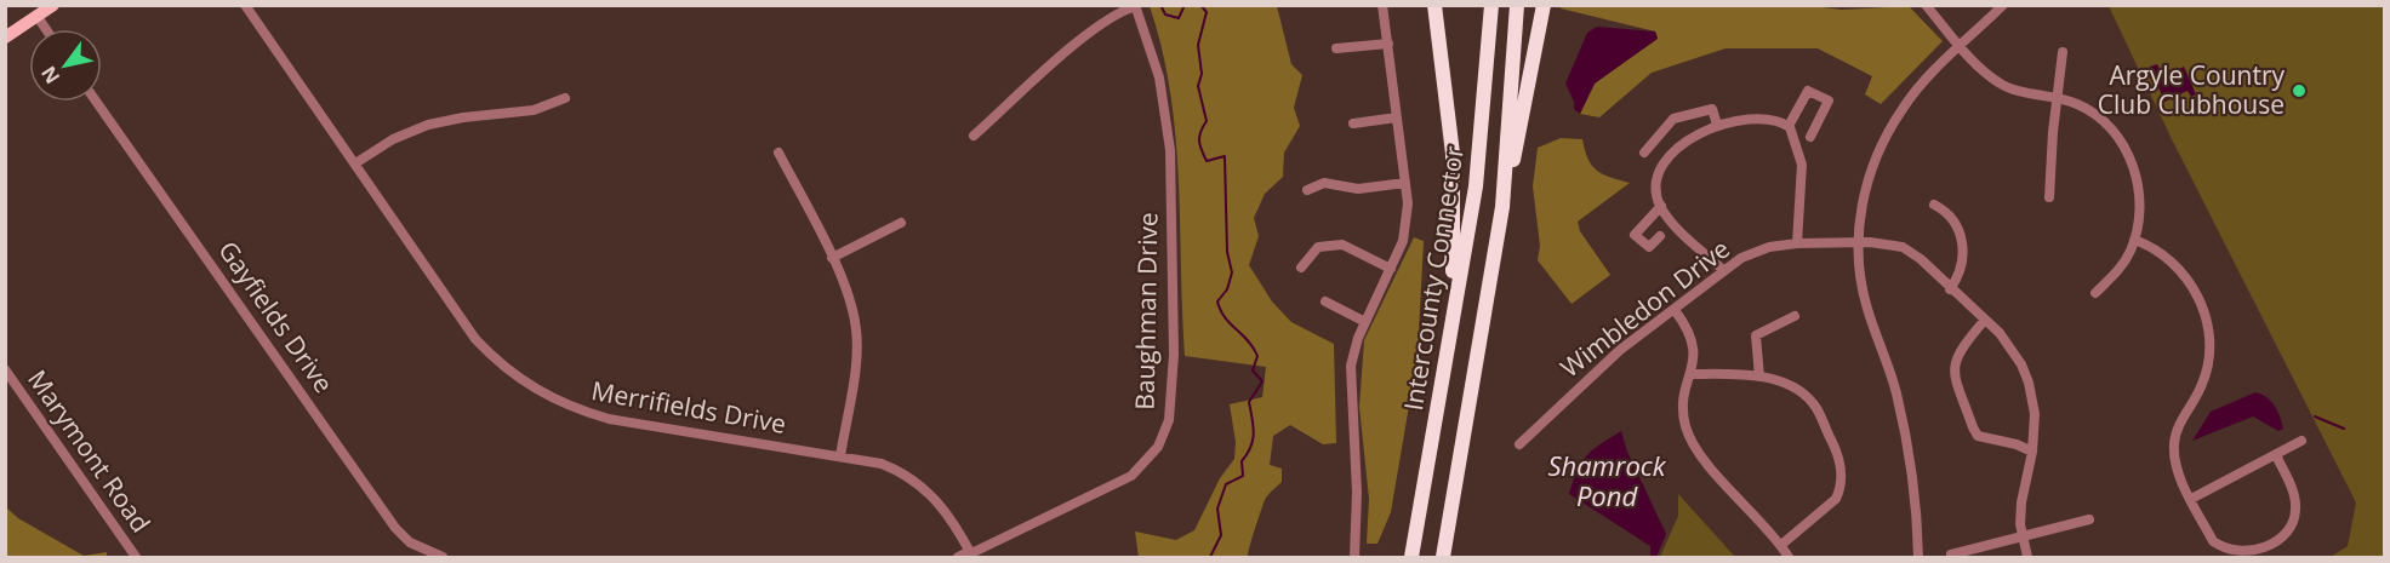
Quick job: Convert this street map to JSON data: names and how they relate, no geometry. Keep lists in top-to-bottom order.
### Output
{
  "streets": {
    "highway": ["Intercounty Connector"],
    "street": [
      "Wimbledon Drive",
      "Baughman Drive",
      "Gayfields Drive",
      "Merrifields Drive",
      "Marymont Road"
    ]
  },
  "crossings": [
    ["Baughman Drive", "Merrifields Drive"]
  ],
  "water": ["Shamrock Pond"],
  "places": ["Argyle Country Club Clubhouse"],
  "north": "bottom left"
}
